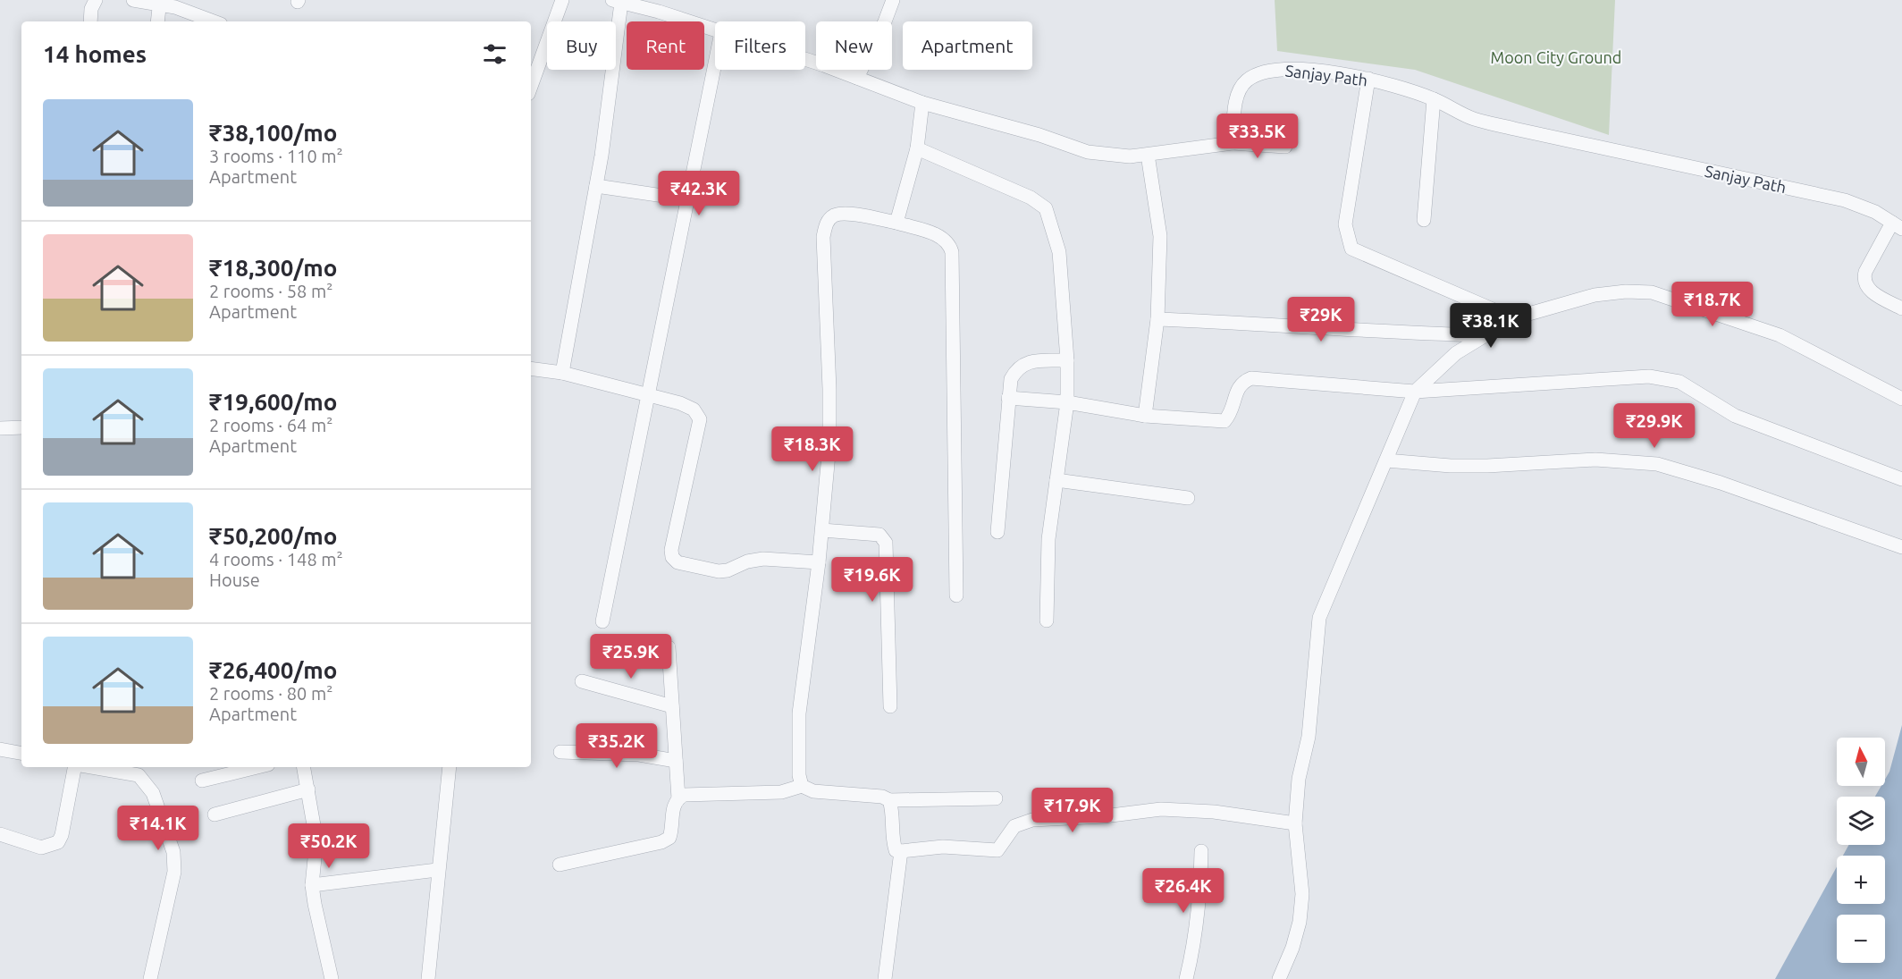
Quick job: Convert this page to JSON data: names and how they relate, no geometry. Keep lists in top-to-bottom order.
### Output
{
  "streets": {
    "street": ["Sanjay Path"]
  },
  "parks": ["Moon City Ground"],
  "north": "top",
  "page": {
    "chip": [
      "Buy",
      "Rent",
      "Filters",
      "New",
      "Apartment"
    ],
    "heading": "14 homes",
    "list": [
      {
        "name": "₹38,100/mo",
        "note": "3 rooms · 110 m² · Apartment"
      },
      {
        "name": "₹18,300/mo",
        "note": "2 rooms · 58 m² · Apartment"
      },
      {
        "name": "₹19,600/mo",
        "note": "2 rooms · 64 m² · Apartment"
      },
      {
        "name": "₹50,200/mo",
        "note": "4 rooms · 148 m² · House"
      },
      {
        "name": "₹26,400/mo",
        "note": "2 rooms · 80 m² · Apartment"
      }
    ],
    "price": [
      "₹33.5K",
      "₹42.3K",
      "₹18.7K",
      "₹29K",
      "₹38.1K",
      "₹29.9K",
      "₹18.3K",
      "₹19.6K",
      "₹25.9K",
      "₹35.2K",
      "₹17.9K",
      "₹14.1K",
      "₹50.2K",
      "₹26.4K"
    ],
    "map_buttons": ["+", "−"]
  }
}
